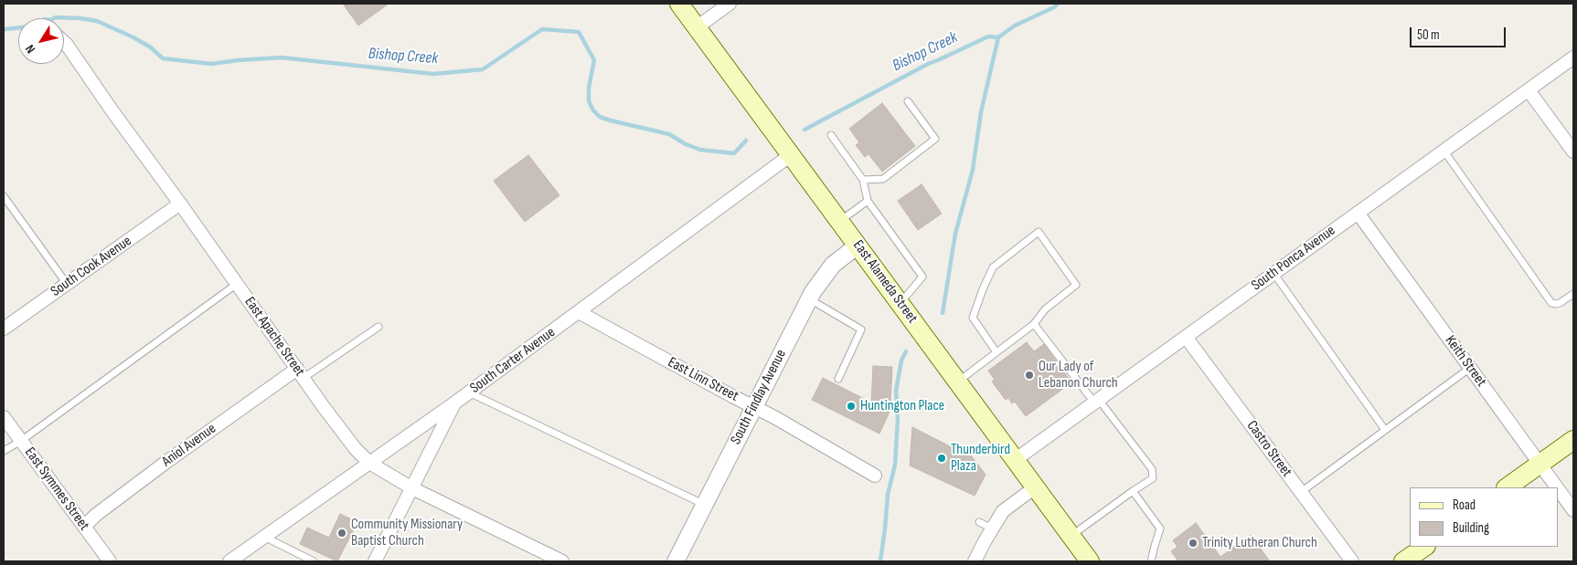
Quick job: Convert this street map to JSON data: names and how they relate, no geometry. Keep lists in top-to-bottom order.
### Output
{
  "streets": {
    "main road": ["East Alameda Street"],
    "street": [
      "South Ponca Avenue",
      "South Cook Avenue",
      "East Apache Street",
      "South Carter Avenue",
      "Keith Street",
      "East Linn Street",
      "South Findlay Avenue",
      "Aniol Avenue",
      "Castro Street",
      "East Symmes Street"
    ]
  },
  "crossings": [
    ["South Ponca Avenue", "East Alameda Street"],
    ["South Ponca Avenue", "Keith Street"],
    ["South Ponca Avenue", "Castro Street"],
    ["South Cook Avenue", "East Apache Street"],
    ["East Alameda Street", "South Carter Avenue"],
    ["East Alameda Street", "South Findlay Avenue"],
    ["East Apache Street", "South Carter Avenue"],
    ["East Apache Street", "Aniol Avenue"],
    ["South Carter Avenue", "East Linn Street"],
    ["East Linn Street", "South Findlay Avenue"],
    ["Aniol Avenue", "East Symmes Street"]
  ],
  "water": ["Bishop Creek"],
  "places": [
    "Our Lady of Lebanon Church",
    "Huntington Place",
    "Thunderbird Plaza",
    "Community Missionary Baptist Church",
    "Trinity Lutheran Church"
  ],
  "legend": ["Road", "Building"],
  "scale_bar": "50 m",
  "north": "bottom left"
}
